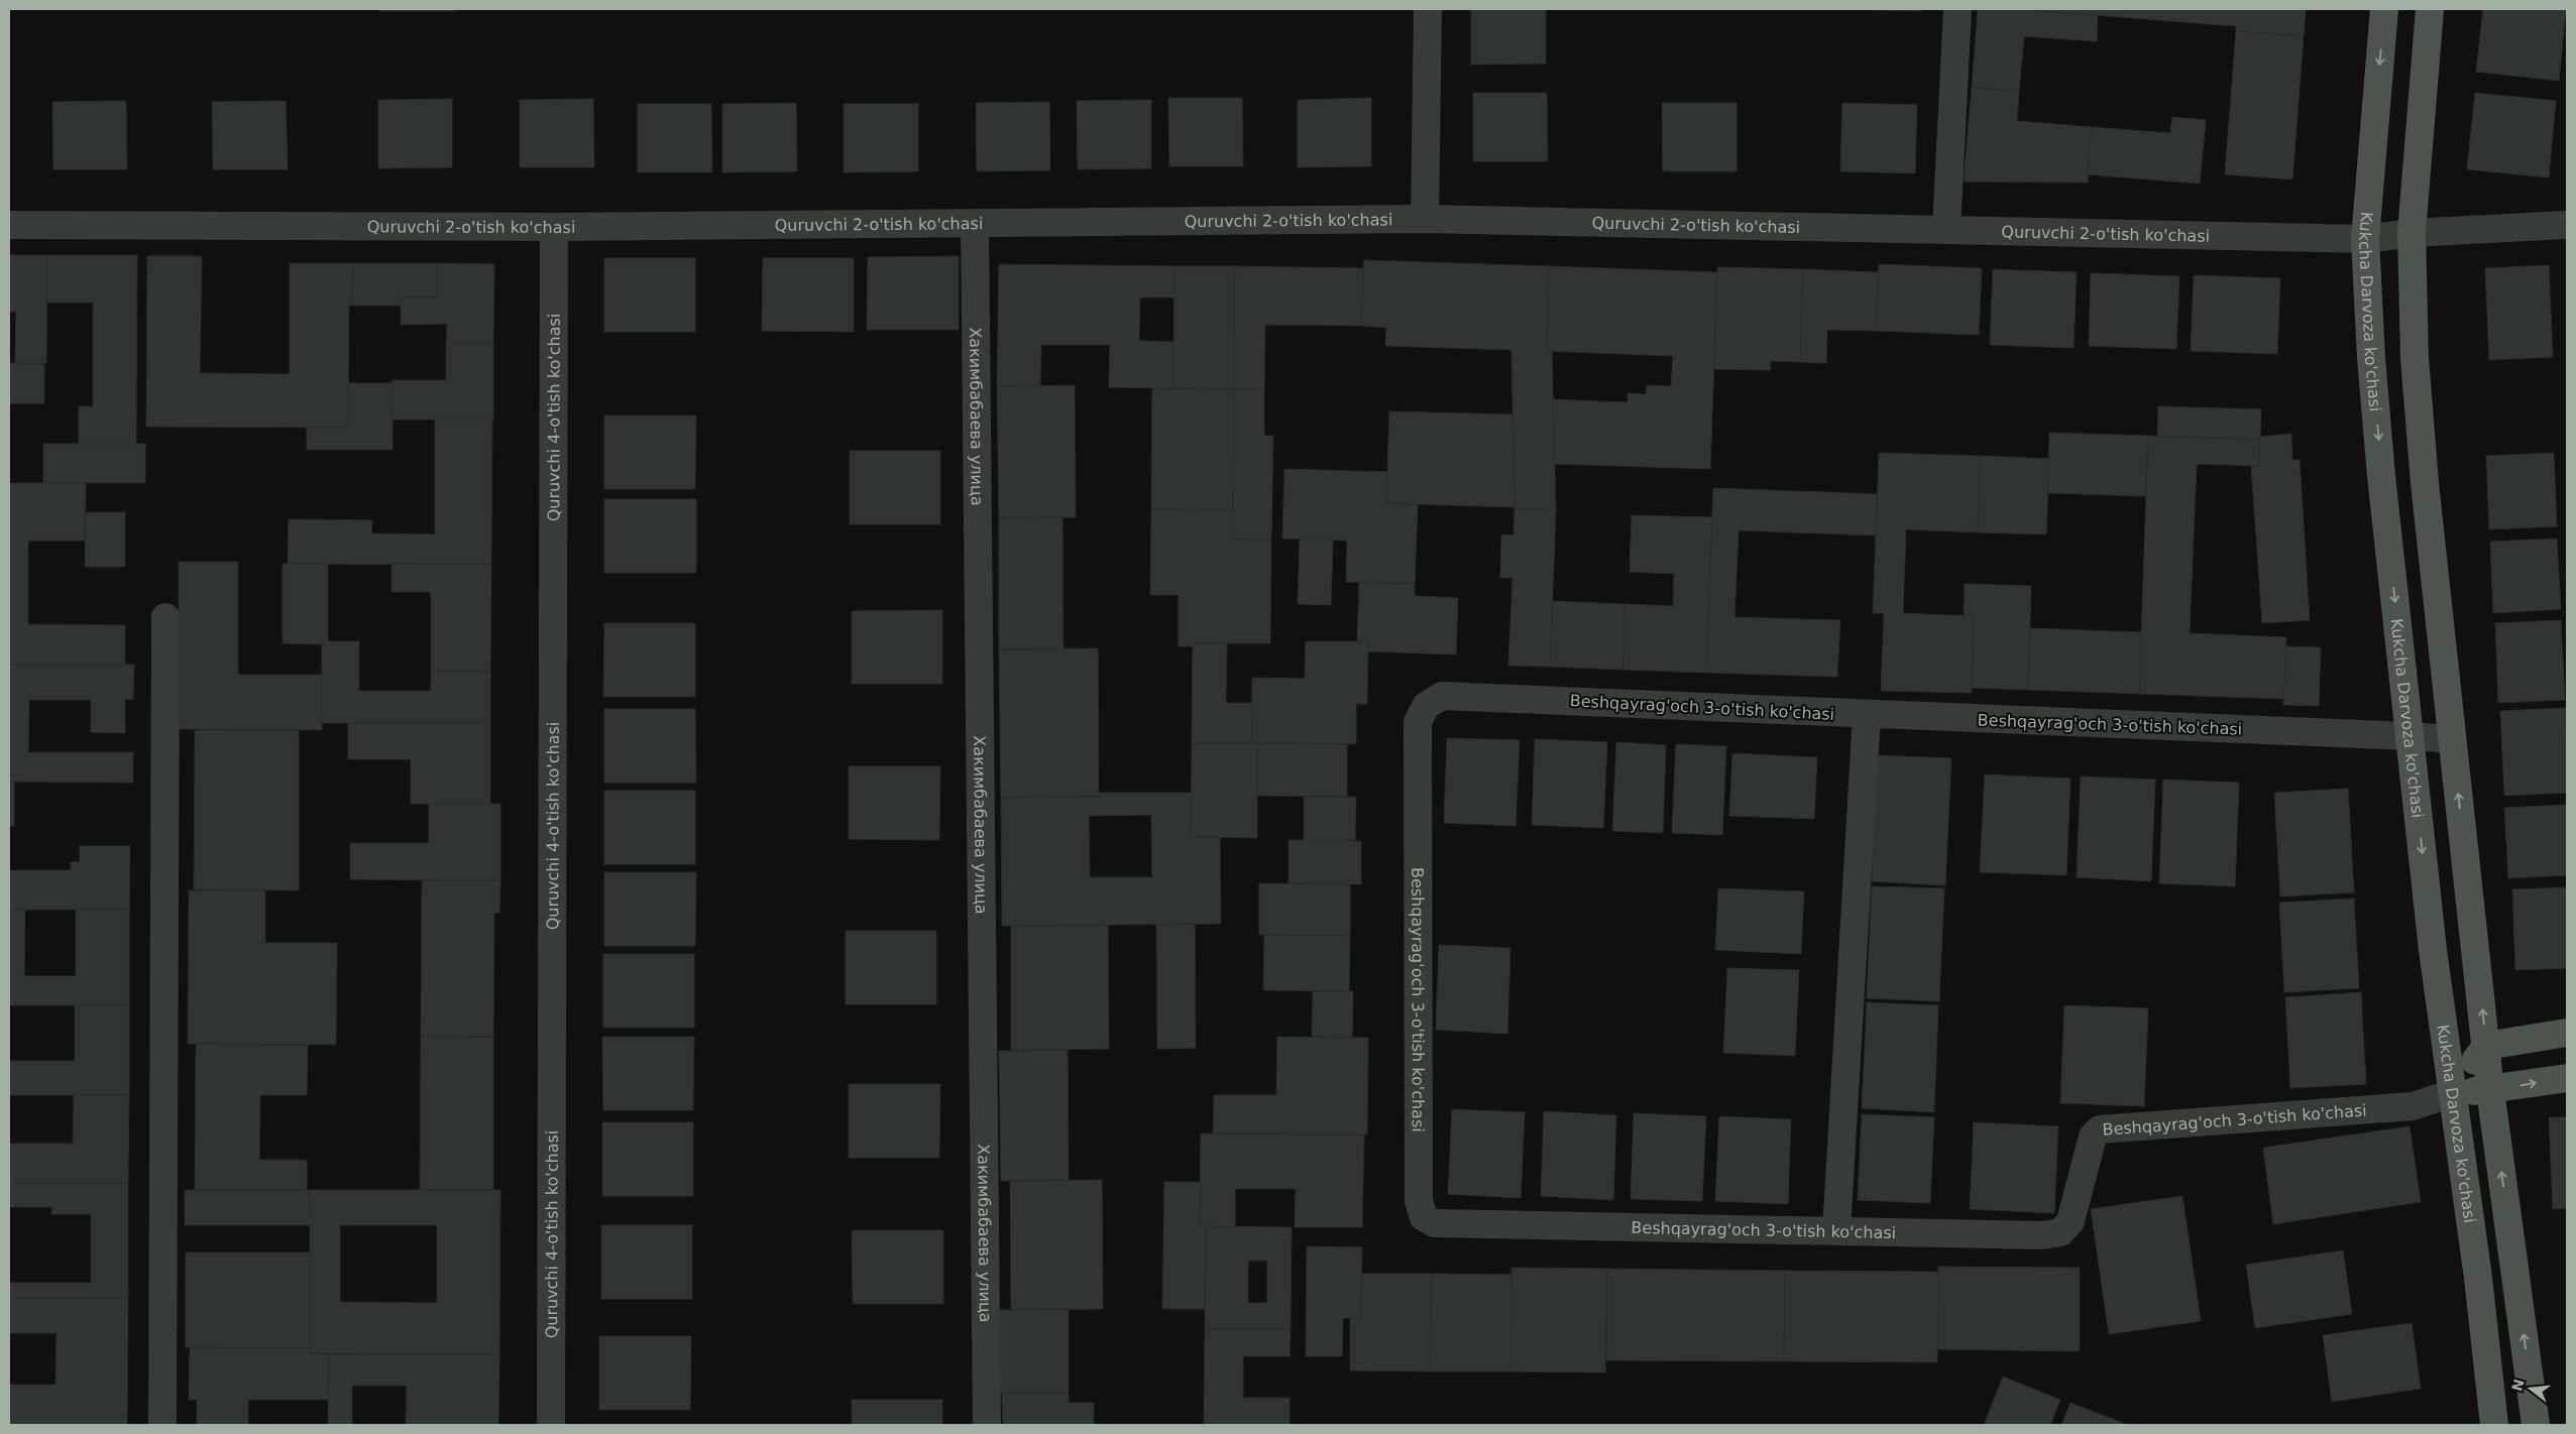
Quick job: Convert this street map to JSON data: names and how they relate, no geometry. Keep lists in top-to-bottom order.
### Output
{
  "streets": {
    "main road": ["Kukcha Darvoza ko'chasi"],
    "street": [
      "Quruvchi 2-o'tish ko'chasi",
      "Хакимбабаева улица",
      "Quruvchi 4-o'tish ko'chasi",
      "Beshqayrag'och 3-o'tish ko'chasi"
    ]
  },
  "crossings": [
    ["Quruvchi 2-o'tish ko'chasi", "Kukcha Darvoza ko'chasi"],
    ["Quruvchi 2-o'tish ko'chasi", "Хакимбабаева улица"],
    ["Quruvchi 2-o'tish ko'chasi", "Quruvchi 4-o'tish ko'chasi"],
    ["Kukcha Darvoza ko'chasi", "Beshqayrag'och 3-o'tish ko'chasi"]
  ],
  "north": "left"
}
